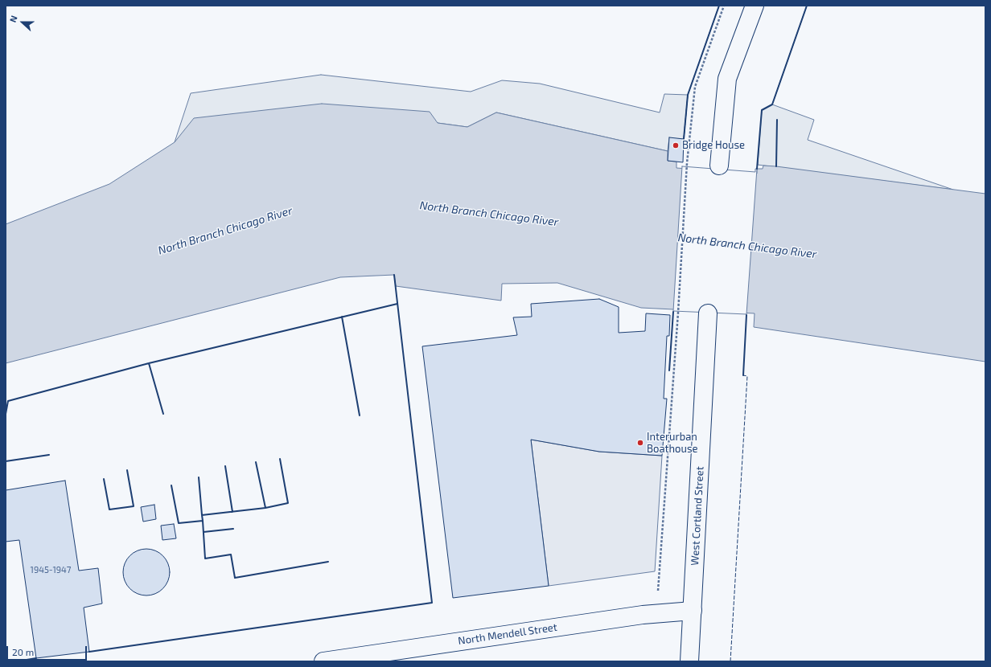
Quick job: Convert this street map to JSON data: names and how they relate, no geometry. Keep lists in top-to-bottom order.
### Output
{
  "streets": {
    "main road": ["West Cortland Street", "North Mendell Street"]
  },
  "crossings": [
    ["West Cortland Street", "North Mendell Street"]
  ],
  "water": ["North Branch Chicago River"],
  "places": ["Bridge House", "Interurban Boathouse"],
  "house_numbers": ["1945-1947"],
  "scale_bar": "20 m",
  "north": "left"
}
